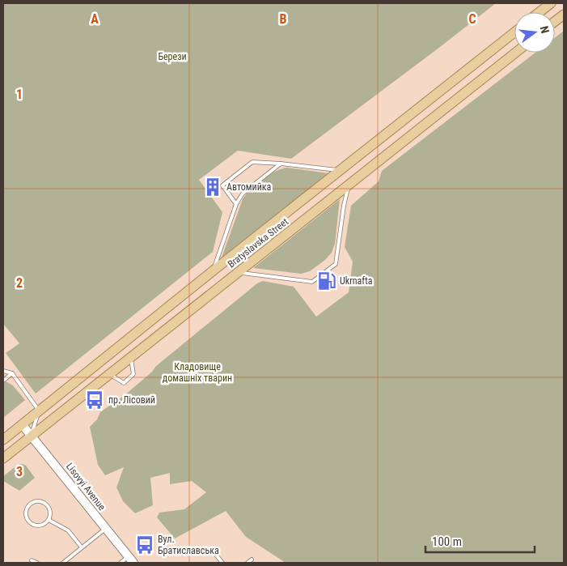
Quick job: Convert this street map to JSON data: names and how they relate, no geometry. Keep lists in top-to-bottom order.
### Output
{
  "streets": {
    "main road": ["Bratyslavska Street"],
    "street": ["Lisovyi Avenue"]
  },
  "crossings": [
    ["Bratyslavska Street", "Lisovyi Avenue"]
  ],
  "parks": ["Берези", "Кладовище домашніх тварин"],
  "places": {
    "building": ["Автомийка"],
    "fuel station": ["Ukrnafta"],
    "bus stop": ["пр. Лісовий", "Вул. Братиславська"]
  },
  "scale_bar": "100 m",
  "north": "right",
  "grid": {
    "columns": ["A", "B", "C"],
    "rows": ["1", "2", "3"]
  }
}
